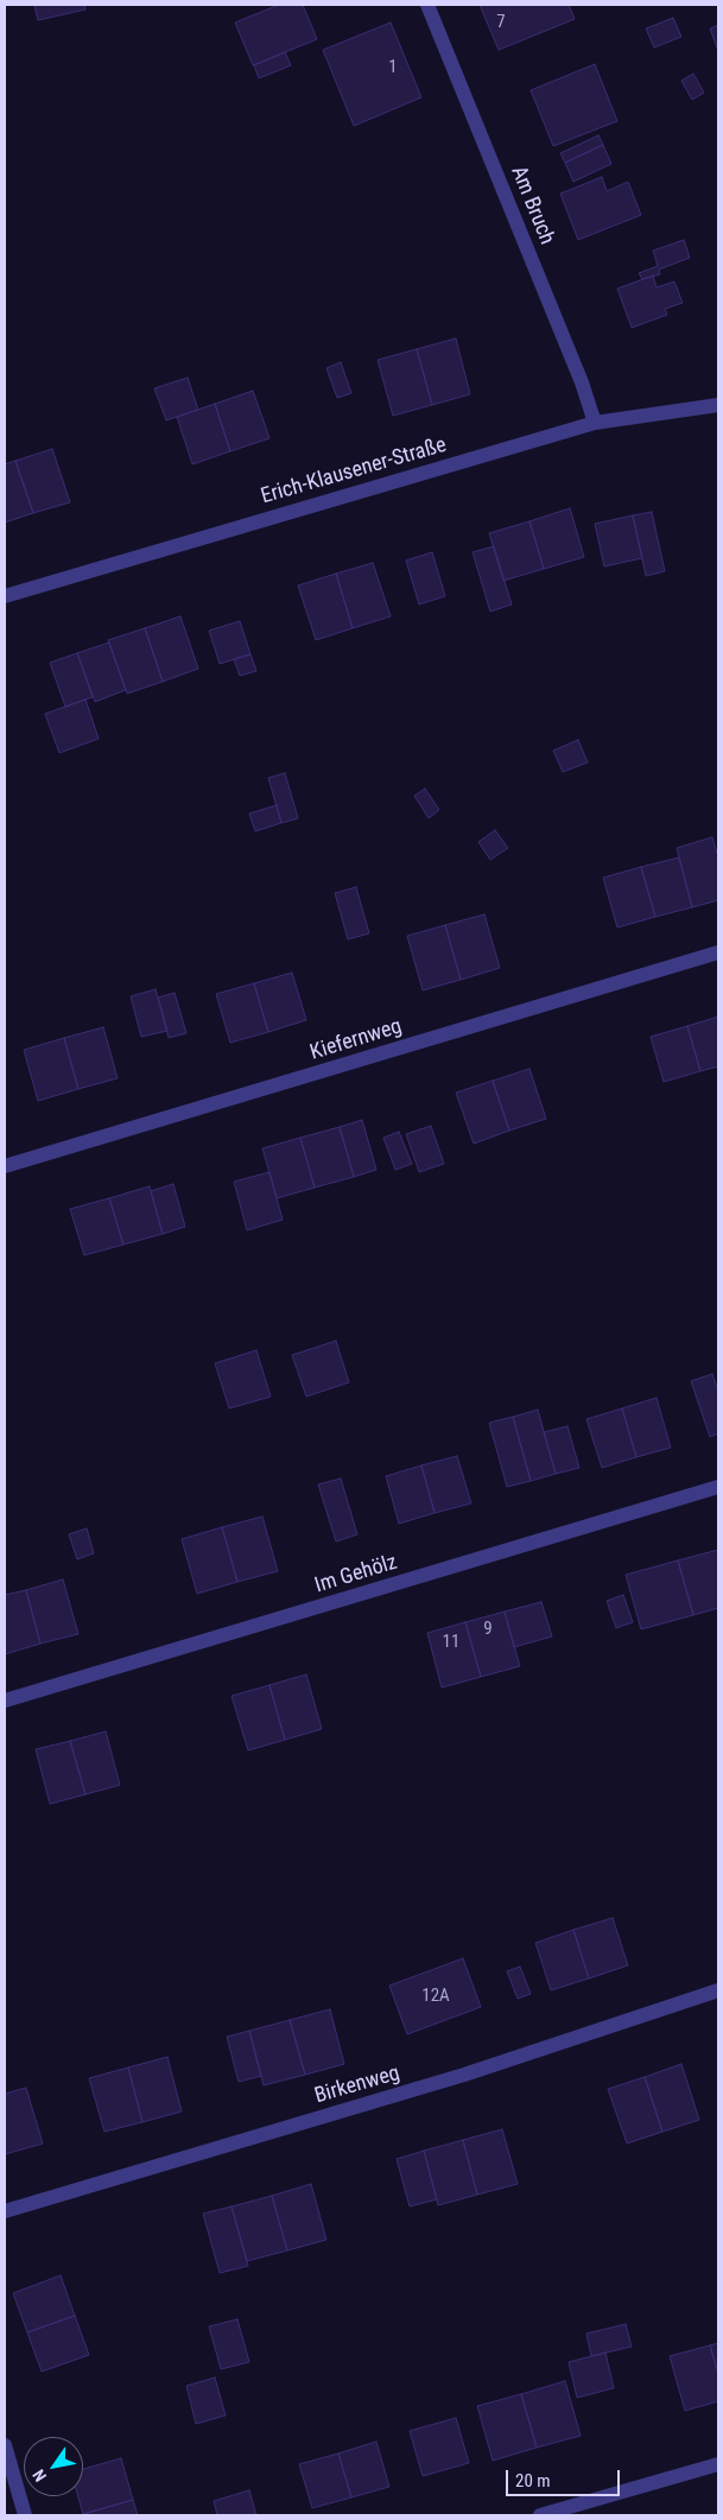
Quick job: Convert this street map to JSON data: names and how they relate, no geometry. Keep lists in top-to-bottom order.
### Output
{
  "streets": {
    "street": [
      "Am Bruch",
      "Erich-Klausener-Straße",
      "Kiefernweg",
      "Im Gehölz",
      "Birkenweg"
    ]
  },
  "crossings": [
    ["Am Bruch", "Erich-Klausener-Straße"]
  ],
  "house_numbers": [
    "7",
    "1",
    "9",
    "11",
    "12A"
  ],
  "scale_bar": "20 m",
  "north": "bottom left"
}
